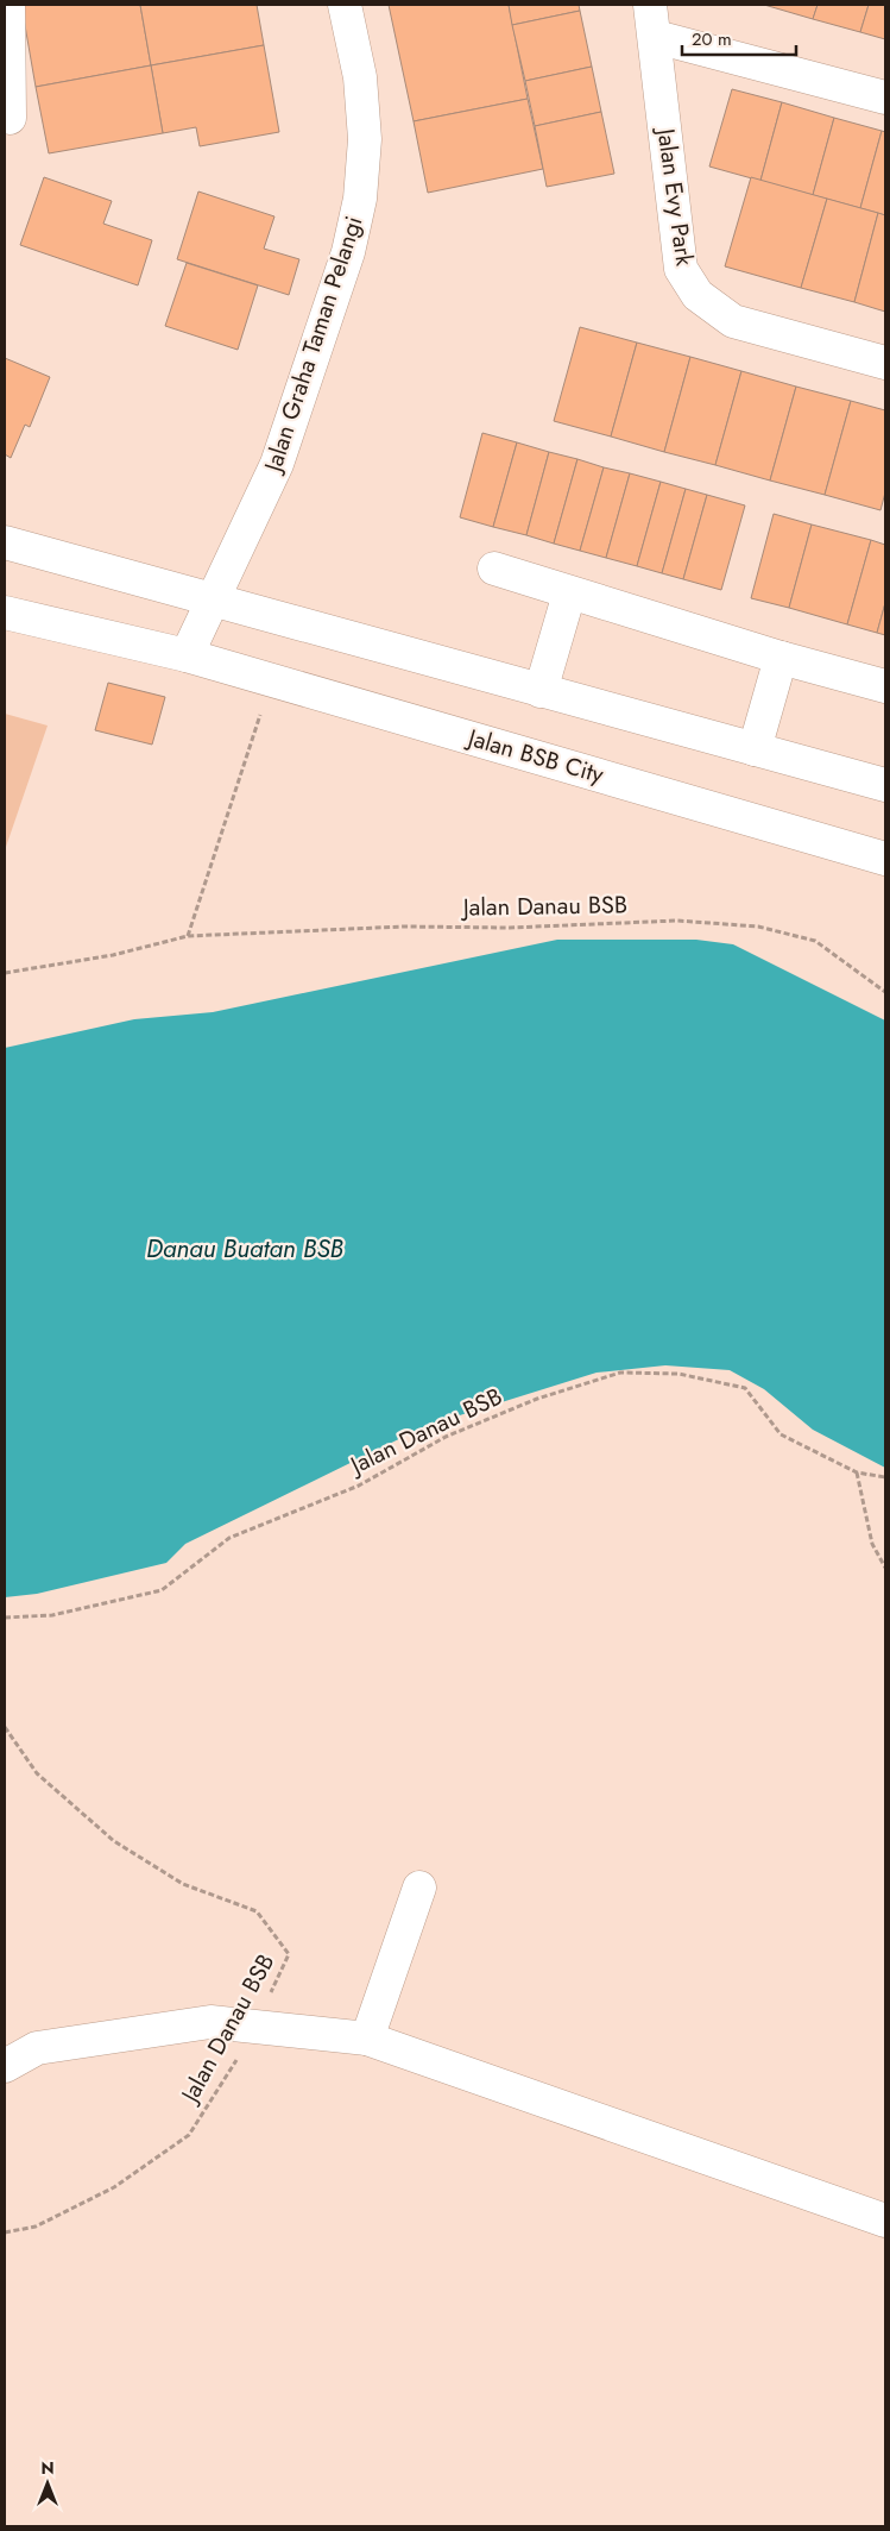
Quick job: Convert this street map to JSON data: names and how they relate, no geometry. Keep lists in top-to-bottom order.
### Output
{
  "streets": {
    "street": ["Jalan Evy Park", "Jalan Graha Taman Pelangi", "Jalan BSB City"],
    "path": ["Jalan Danau BSB"]
  },
  "water": ["Danau Buatan BSB"],
  "scale_bar": "20 m",
  "north": "top"
}
